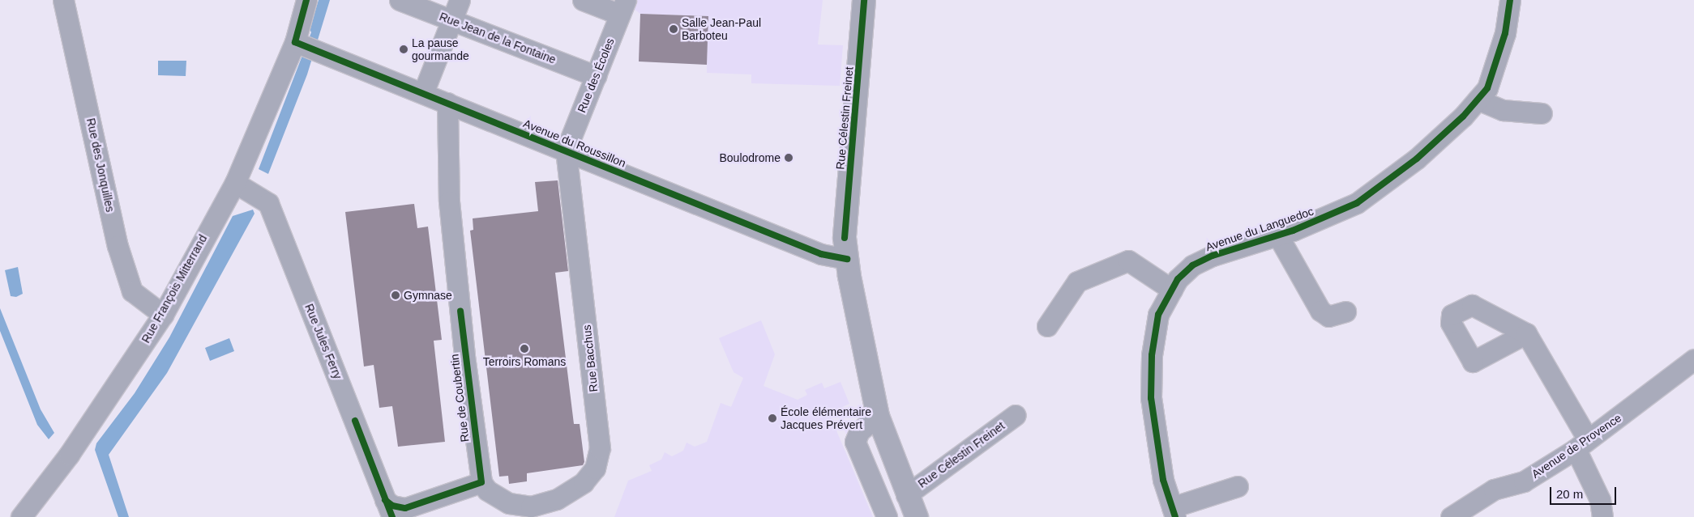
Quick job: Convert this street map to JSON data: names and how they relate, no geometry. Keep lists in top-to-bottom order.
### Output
{
  "streets": {
    "street": [
      "Rue Jean de la Fontaine",
      "Rue des Écoles",
      "Rue Célestin Freinet",
      "Avenue du Roussillon",
      "Rue des Jonquilles",
      "Avenue du Languedoc",
      "Rue François Mitterrand",
      "Rue Jules Ferry",
      "Rue Bacchus",
      "Rue de Coubertin",
      "Avenue de Provence"
    ]
  },
  "crossings": [
    ["Rue Jean de la Fontaine", "Rue des Écoles"],
    ["Rue des Écoles", "Avenue du Roussillon"],
    ["Rue des Écoles", "Rue Bacchus"],
    ["Rue Célestin Freinet", "Avenue du Roussillon"],
    ["Avenue du Roussillon", "Rue François Mitterrand"],
    ["Avenue du Roussillon", "Rue Bacchus"],
    ["Avenue du Roussillon", "Rue de Coubertin"],
    ["Rue des Jonquilles", "Rue François Mitterrand"],
    ["Rue François Mitterrand", "Rue Jules Ferry"],
    ["Rue Bacchus", "Rue de Coubertin"]
  ],
  "places": [
    "Salle Jean-Paul Barboteu",
    "La pause gourmande",
    "Boulodrome",
    "Gymnase",
    "Terroirs Romans",
    "École élémentaire Jacques Prévert"
  ],
  "scale_bar": "20 m"
}
